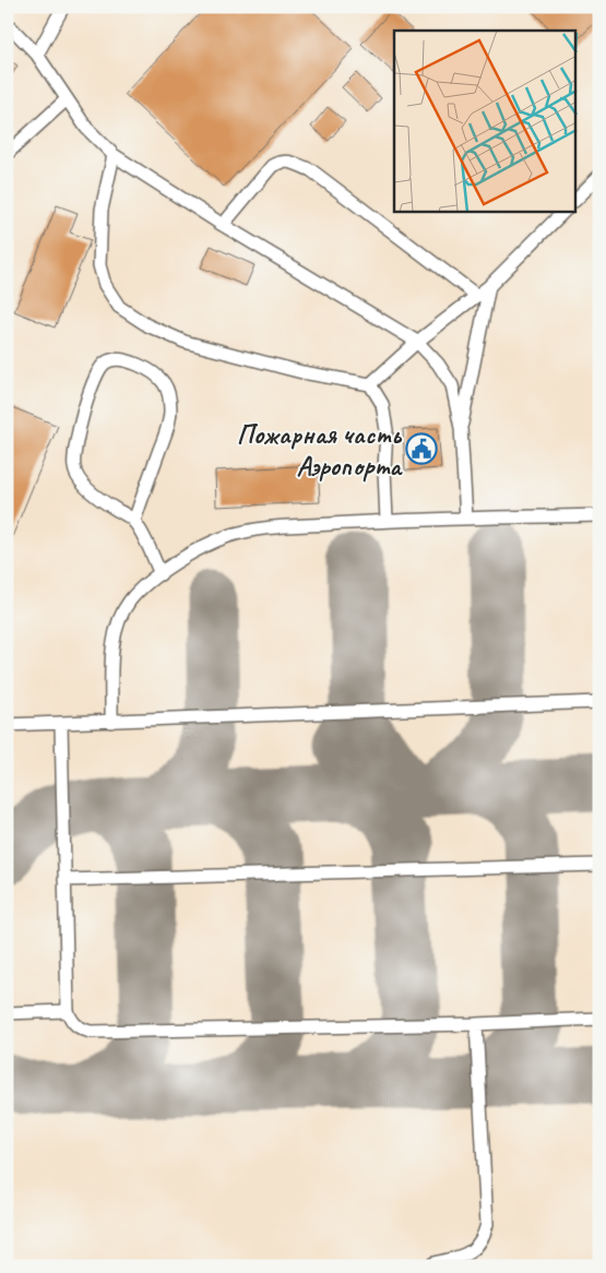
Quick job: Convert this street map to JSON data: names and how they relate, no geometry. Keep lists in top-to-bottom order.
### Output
{
  "places": {
    "public building": ["Пожарная часть Аэропорта"]
  }
}
